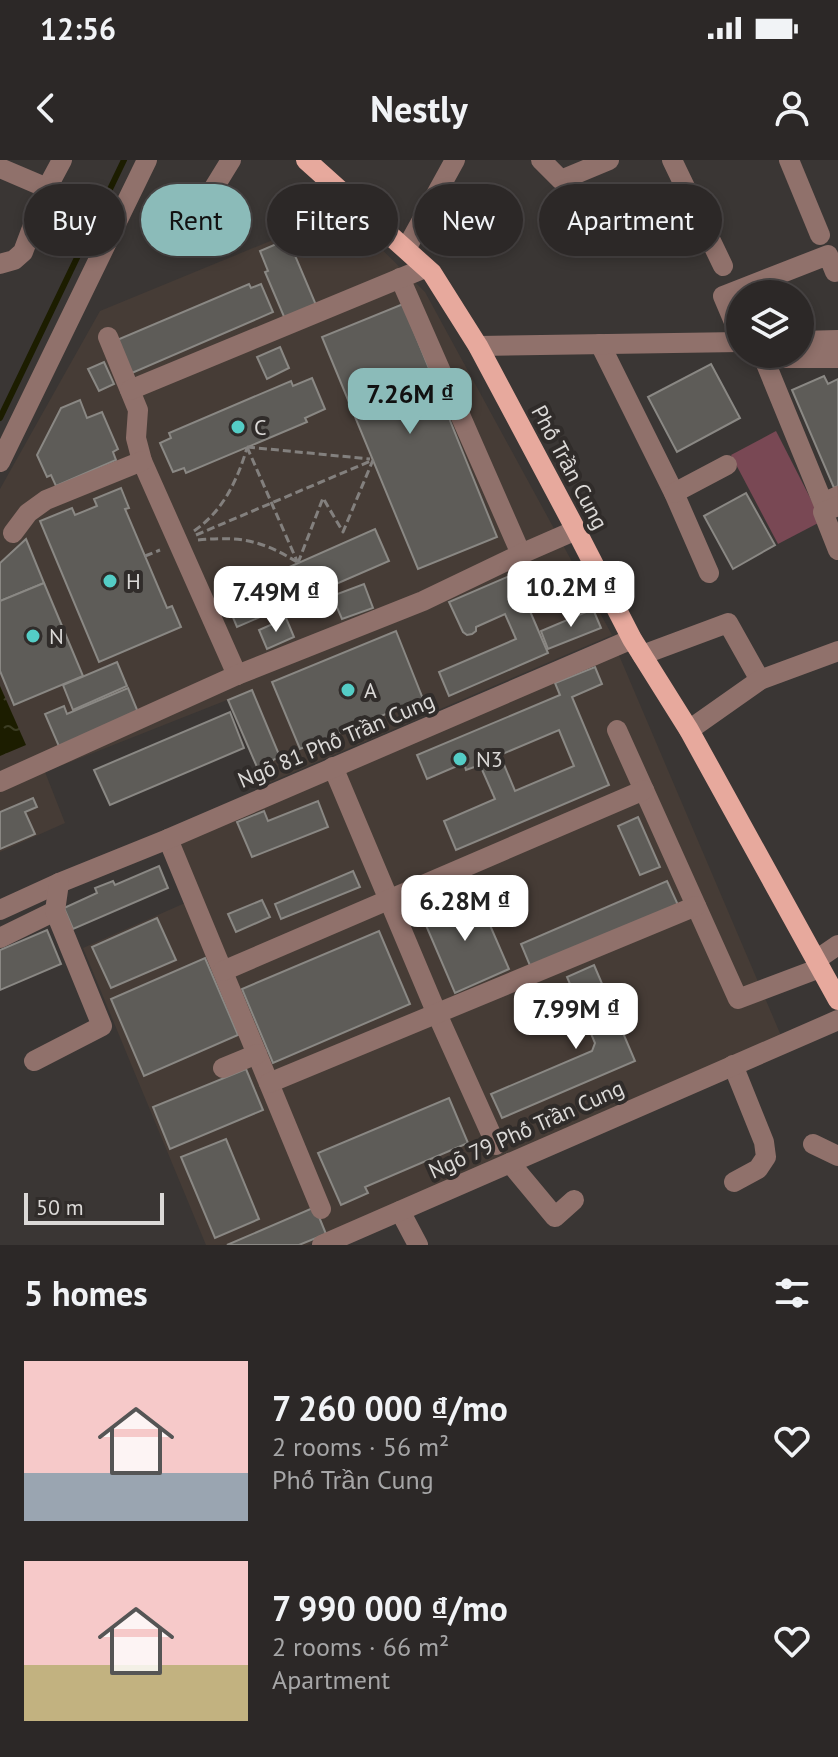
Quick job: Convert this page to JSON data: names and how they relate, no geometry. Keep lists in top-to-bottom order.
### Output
{
  "streets": {
    "main road": ["Phố Trần Cung"],
    "street": ["Ngõ 81 Phố Trần Cung", "Ngõ 79 Phố Trần Cung"]
  },
  "crossings": [
    ["Phố Trần Cung", "Ngõ 81 Phố Trần Cung"]
  ],
  "places": [
    "C",
    "H",
    "N",
    "A",
    "N3"
  ],
  "scale_bar": "50 m",
  "page": {
    "status": "12:56",
    "header": "Nestly",
    "chip": [
      "Buy",
      "Rent",
      "Filters",
      "New",
      "Apartment"
    ],
    "price": [
      "7.26M ₫",
      "10.2M ₫",
      "7.49M ₫",
      "6.28M ₫",
      "7.99M ₫"
    ],
    "scale": "50 m",
    "heading": "5 homes",
    "list": [
      {
        "name": "7 260 000 ₫/mo",
        "note": "2 rooms · 56 m² · Phố Trần Cung"
      },
      {
        "name": "7 990 000 ₫/mo",
        "note": "2 rooms · 66 m² · Apartment"
      }
    ]
  }
}
